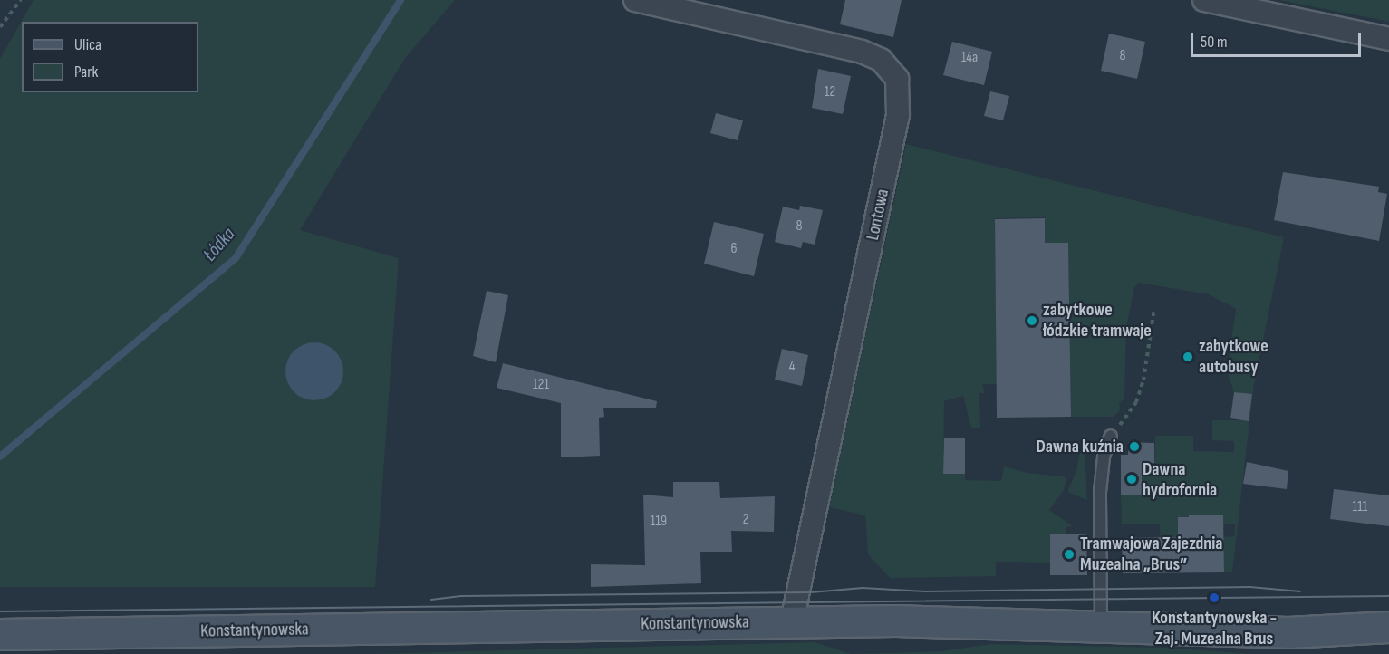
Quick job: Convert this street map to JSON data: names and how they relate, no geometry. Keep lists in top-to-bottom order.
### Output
{
  "streets": {
    "main road": ["Konstantynowska"],
    "street": ["Lontowa"]
  },
  "crossings": [
    ["Lontowa", "Konstantynowska"]
  ],
  "water": ["Łódka"],
  "places": [
    "zabytkowe łódzkie tramwaje",
    "zabytkowe autobusy",
    "Dawna kuźnia",
    "Dawna hydrofornia",
    "Tramwajowa Zajezdnia Muzealna „Brus”",
    "Konstantynowska - Zaj. Muzealna Brus"
  ],
  "house_numbers": [
    "8",
    "14a",
    "12",
    "8",
    "6",
    "4",
    "121",
    "111",
    "2",
    "119"
  ],
  "legend": ["Ulica", "Park"],
  "scale_bar": "50 m"
}
